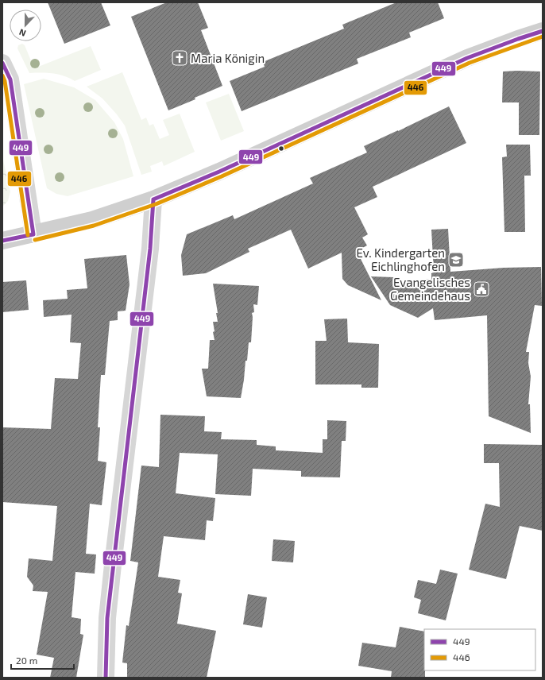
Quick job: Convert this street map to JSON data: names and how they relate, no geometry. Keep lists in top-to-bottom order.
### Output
{
  "places": {
    "church": ["Maria Königin"],
    "school or university": ["Ev. Kindergarten Eichlinghofen"],
    "public building": ["Evangelisches Gemeindehaus"]
  },
  "lines": ["transit line 449", "transit line 446"],
  "legend": ["449", "446"],
  "scale_bar": "20 m",
  "north": "bottom"
}
